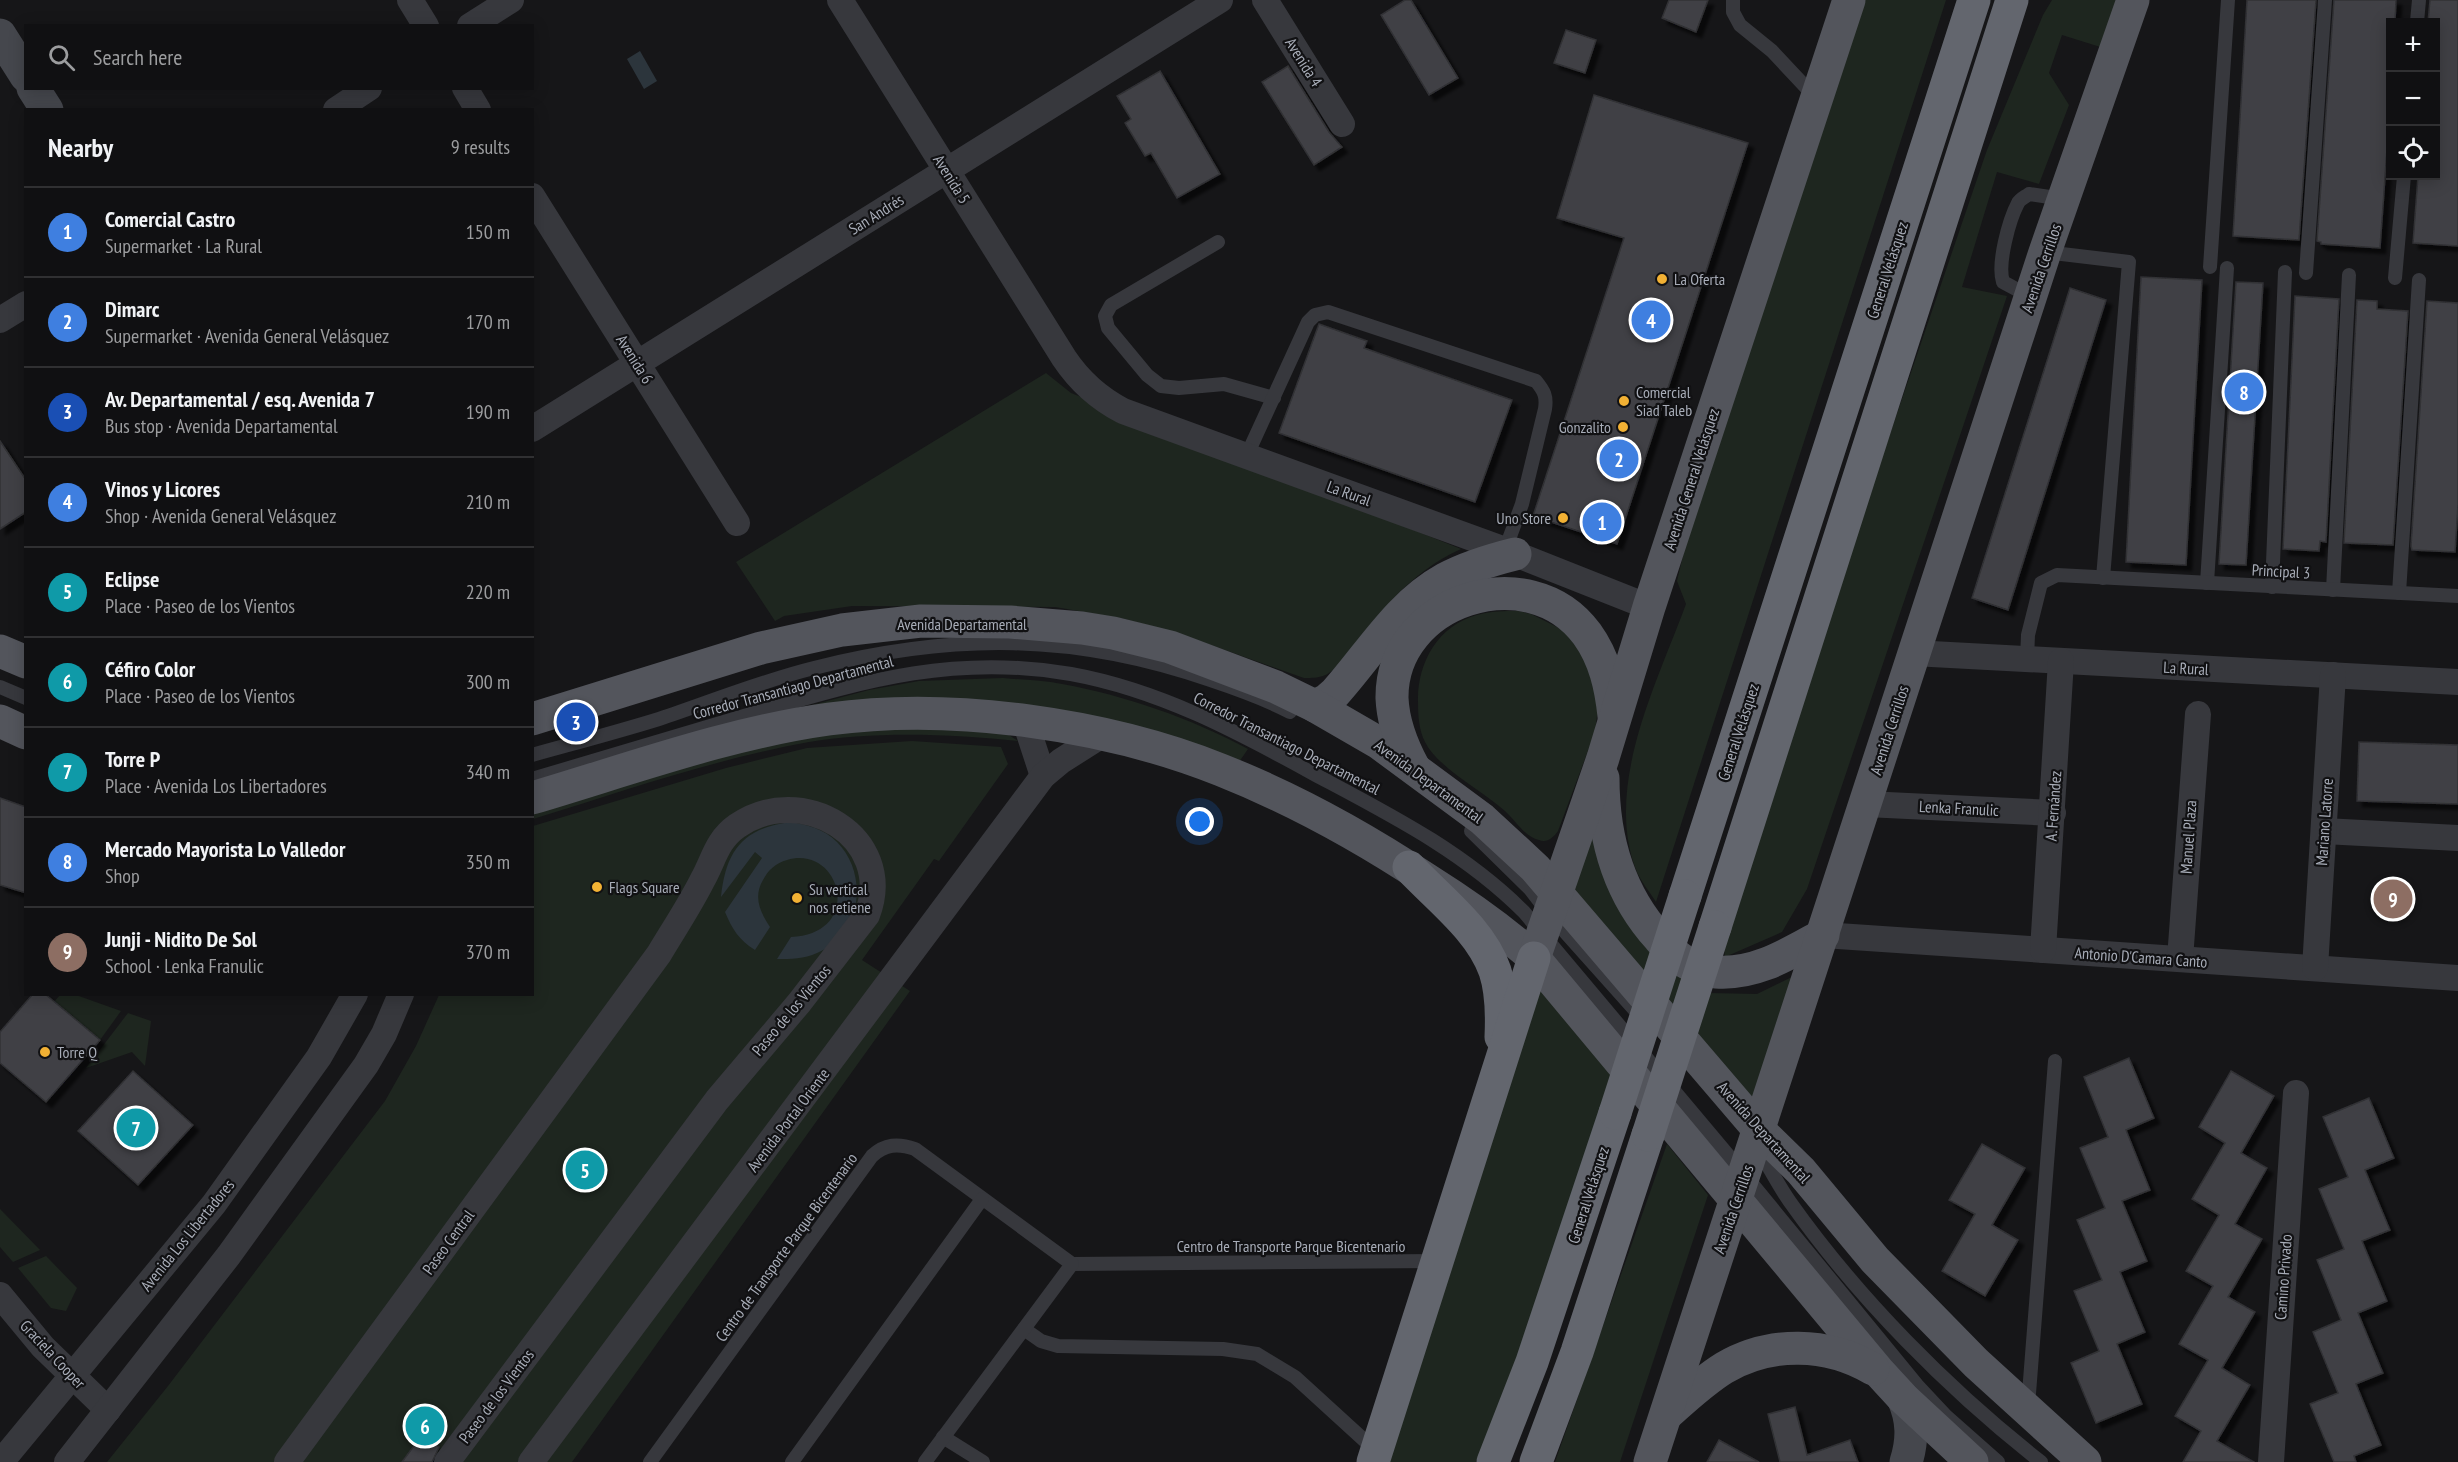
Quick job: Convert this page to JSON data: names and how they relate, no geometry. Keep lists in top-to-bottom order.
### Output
{
  "streets": {
    "highway": ["General Velásquez"],
    "main road": ["Avenida Cerrillos", "Avenida General Velásquez", "Avenida Departamental"],
    "street": [
      "Avenida 4",
      "Avenida 5",
      "San Andrés",
      "Avenida 6",
      "La Rural",
      "A. Fernández",
      "Lenka Franulic",
      "Mariano Latorre",
      "Manuel Plaza",
      "Antonio D'Camara Canto",
      "Paseo de los Vientos",
      "Avenida Portal Oriente",
      "Avenida Los Libertadores",
      "Paseo Central",
      "Camino Privado",
      "Graciela Cooper"
    ],
    "lane": ["Principal 3", "Corredor Transantiago Departamental", "Centro de Transporte Parque Bicentenario"]
  },
  "crossings": [
    ["Avenida 5", "San Andrés"],
    ["Avenida 5", "La Rural"],
    ["San Andrés", "Avenida 6"],
    ["Avenida Cerrillos", "La Rural"],
    ["Avenida Cerrillos", "Avenida Departamental"],
    ["Avenida Cerrillos", "Lenka Franulic"],
    ["Avenida Cerrillos", "Antonio D'Camara Canto"],
    ["Avenida General Velásquez", "La Rural"],
    ["Avenida General Velásquez", "Avenida Departamental"],
    ["Avenida General Velásquez", "Corredor Transantiago Departamental"],
    ["La Rural", "Principal 3"],
    ["La Rural", "A. Fernández"],
    ["La Rural", "Mariano Latorre"],
    ["Avenida Departamental", "Corredor Transantiago Departamental"],
    ["Avenida Departamental", "Avenida Portal Oriente"],
    ["A. Fernández", "Lenka Franulic"],
    ["A. Fernández", "Antonio D'Camara Canto"],
    ["Mariano Latorre", "Antonio D'Camara Canto"],
    ["Manuel Plaza", "Antonio D'Camara Canto"],
    ["Paseo de los Vientos", "Paseo Central"],
    ["Avenida Los Libertadores", "Graciela Cooper"]
  ],
  "places": [
    "La Oferta",
    "Comercial Siad Taleb",
    "Gonzalito",
    "Uno Store",
    "Flags Square",
    "Su vertical nos retiene",
    "Torre Q"
  ],
  "page": {
    "map_buttons": ["+", "−"],
    "search": "Search here",
    "heading": ["Nearby", "9 results"],
    "list": [
      {
        "mark": "1",
        "name": "Comercial Castro",
        "note": "Supermarket · La Rural",
        "value": "150 m"
      },
      {
        "mark": "2",
        "name": "Dimarc",
        "note": "Supermarket · Avenida General Velásquez",
        "value": "170 m"
      },
      {
        "mark": "3",
        "name": "Av. Departamental / esq. Avenida 7",
        "note": "Bus stop · Avenida Departamental",
        "value": "190 m"
      },
      {
        "mark": "4",
        "name": "Vinos y Licores",
        "note": "Shop · Avenida General Velásquez",
        "value": "210 m"
      },
      {
        "mark": "5",
        "name": "Eclipse",
        "note": "Place · Paseo de los Vientos",
        "value": "220 m"
      },
      {
        "mark": "6",
        "name": "Céfiro Color",
        "note": "Place · Paseo de los Vientos",
        "value": "300 m"
      },
      {
        "mark": "7",
        "name": "Torre P",
        "note": "Place · Avenida Los Libertadores",
        "value": "340 m"
      },
      {
        "mark": "8",
        "name": "Mercado Mayorista Lo Valledor",
        "note": "Shop",
        "value": "350 m"
      },
      {
        "mark": "9",
        "name": "Junji - Nidito De Sol",
        "note": "School · Lenka Franulic",
        "value": "370 m"
      }
    ],
    "pins": [
      "4",
      "8",
      "2",
      "1",
      "3",
      "9",
      "7",
      "5",
      "6"
    ]
  }
}
